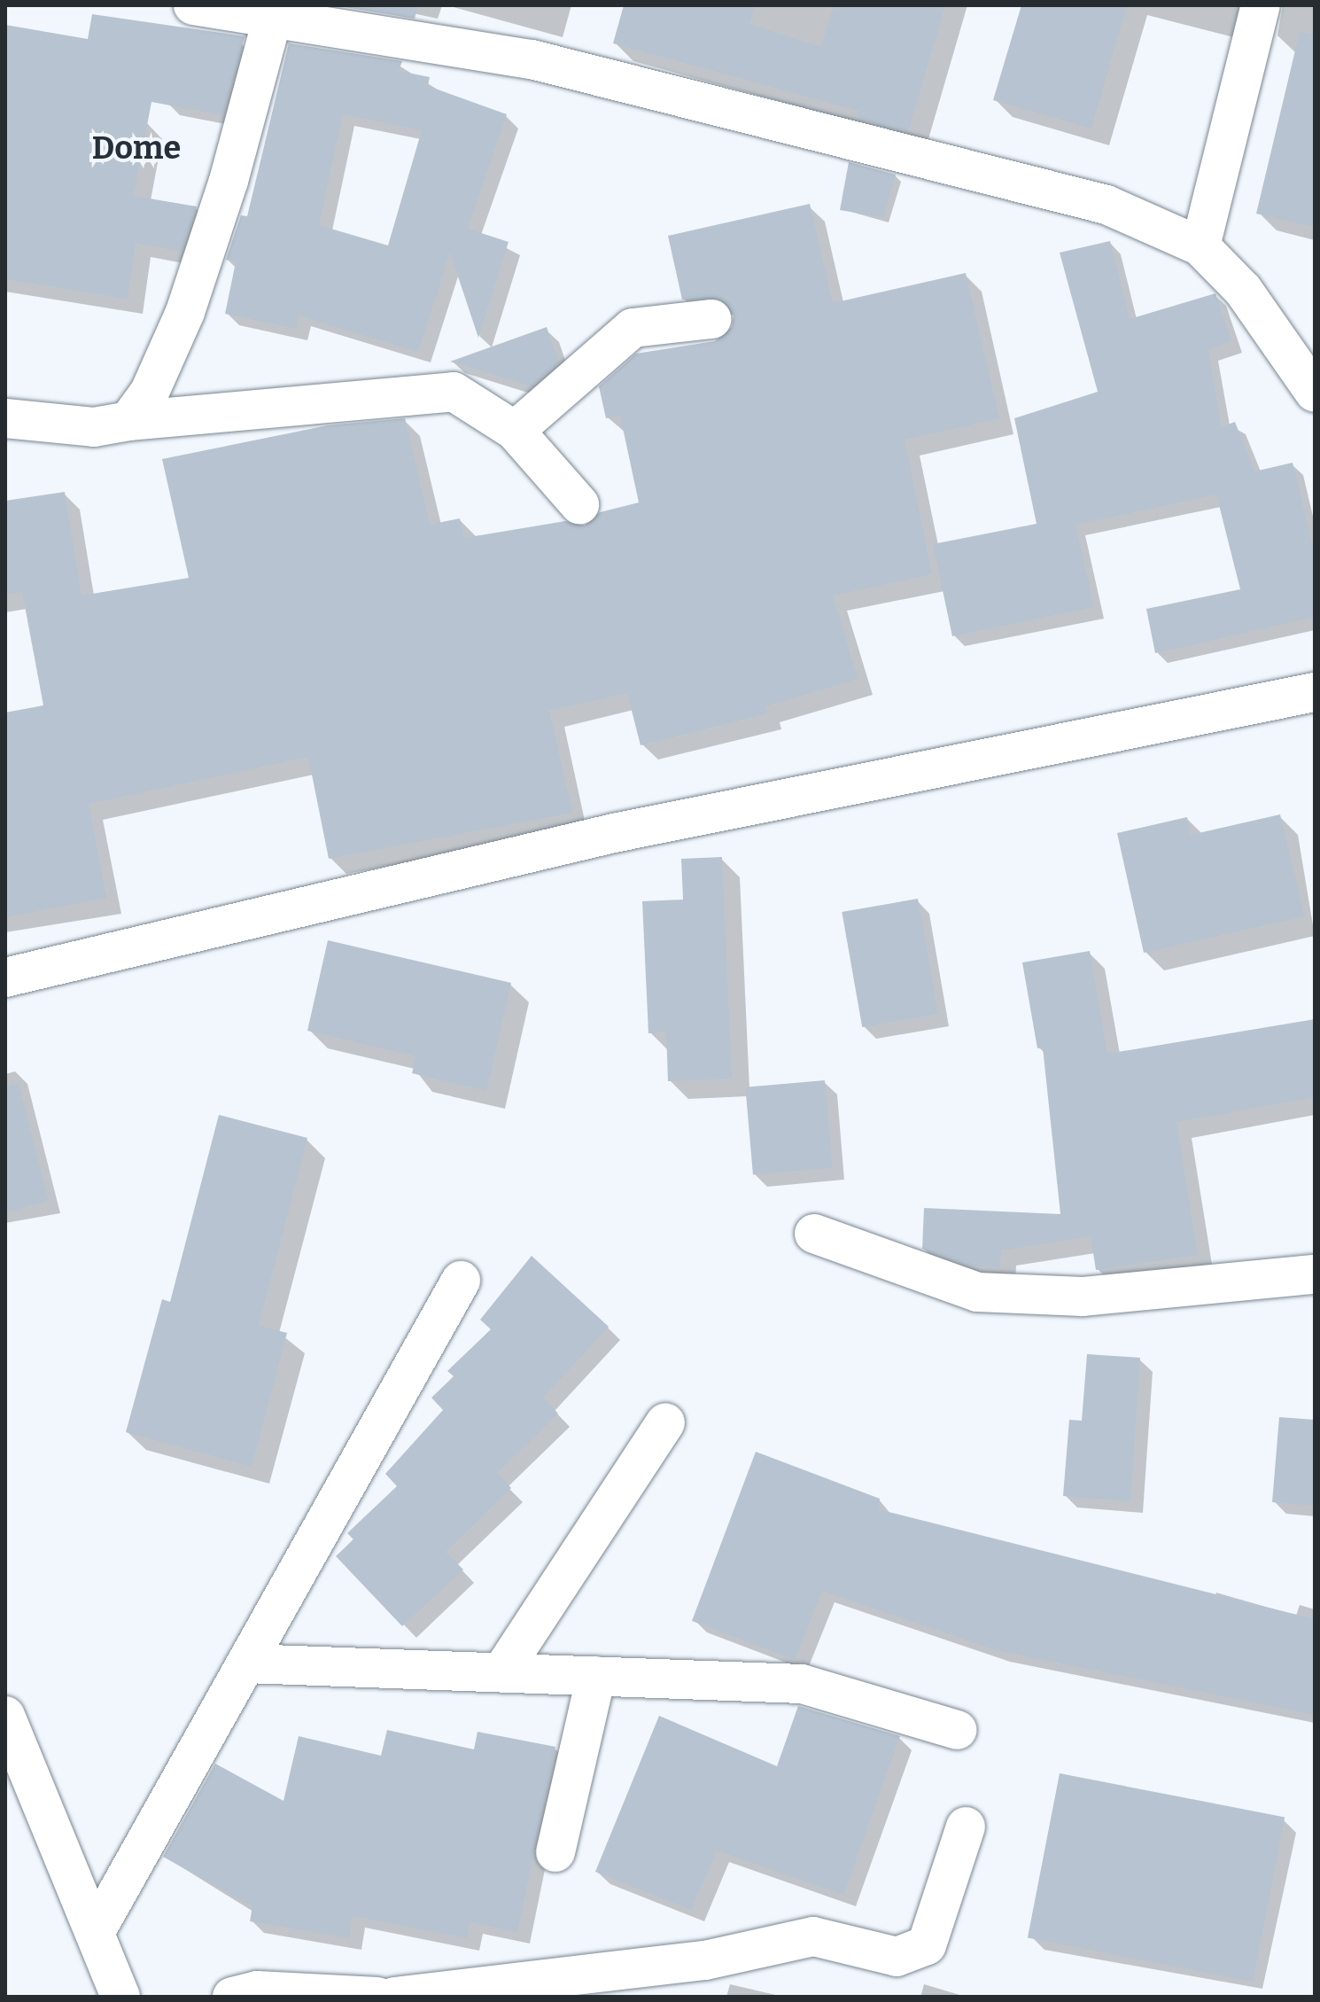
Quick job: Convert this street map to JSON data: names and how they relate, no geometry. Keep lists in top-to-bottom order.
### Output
{
  "districts": ["Dome"]
}
